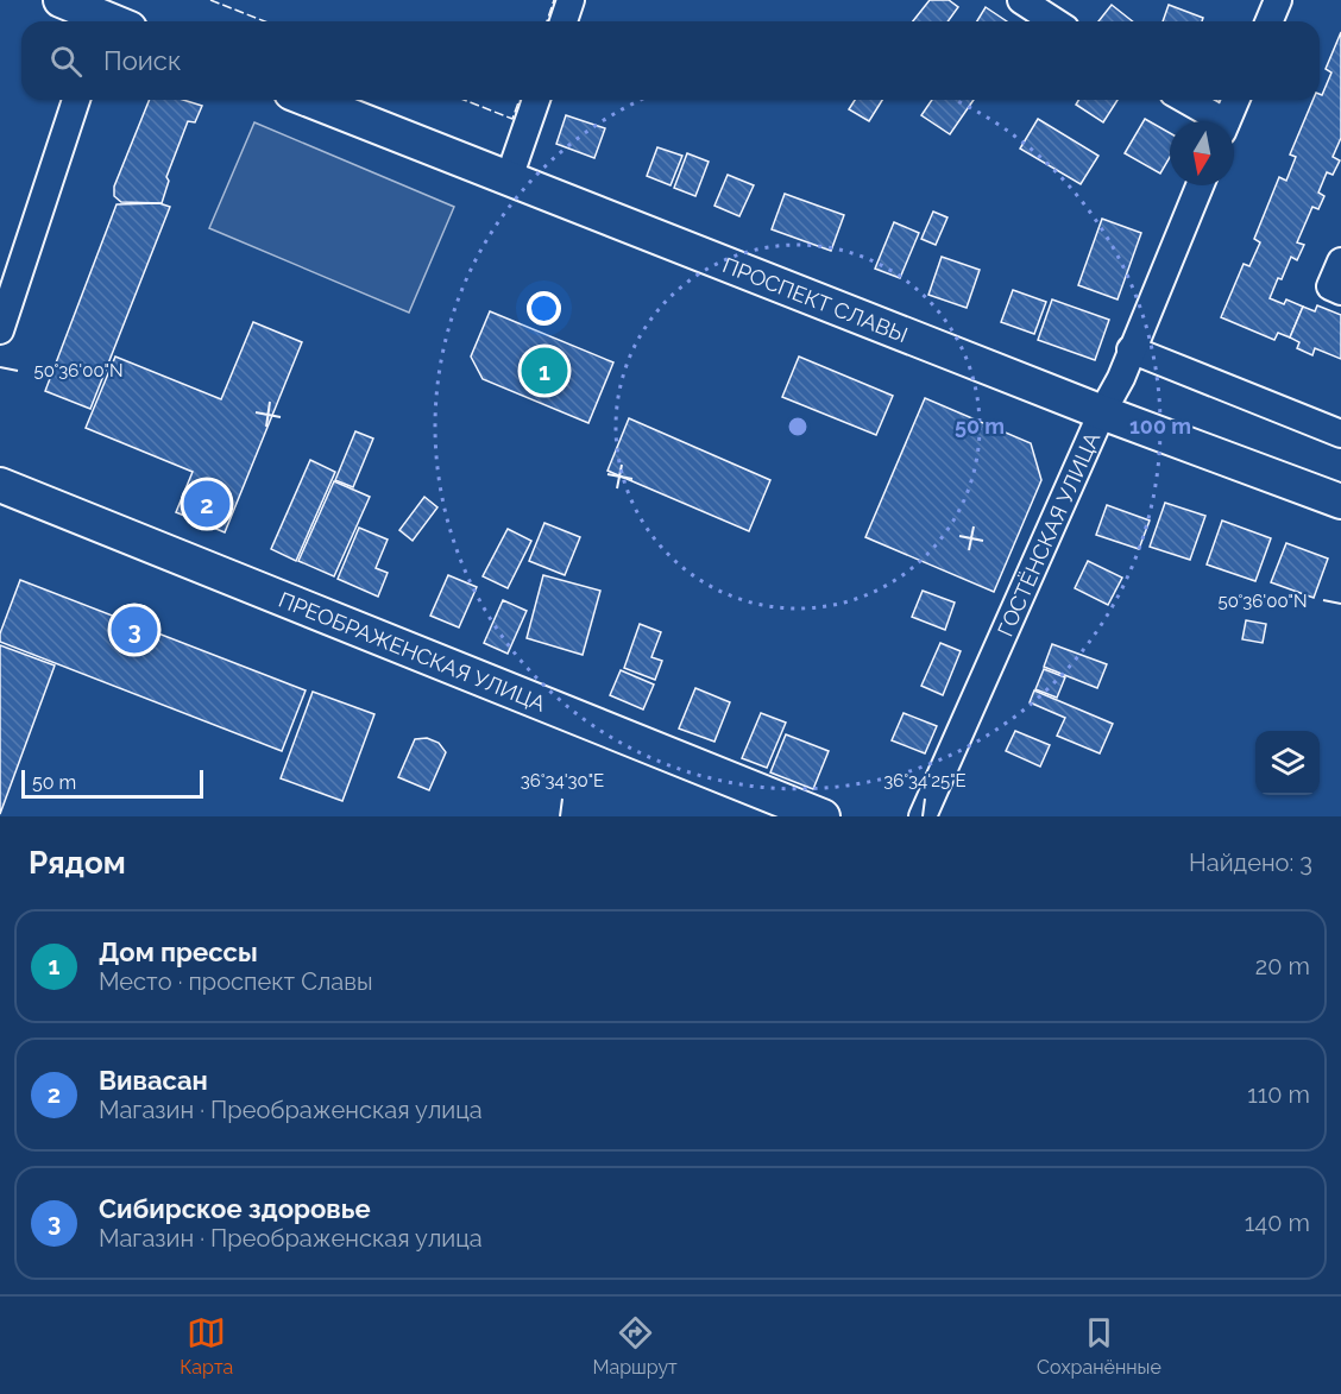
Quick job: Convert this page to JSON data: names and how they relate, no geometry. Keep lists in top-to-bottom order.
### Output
{
  "streets": {
    "main road": ["ПРОСПЕКТ СЛАВЫ", "ПРЕОБРАЖЕНСКАЯ УЛИЦА"],
    "street": ["ГОСТЁНСКАЯ УЛИЦА"]
  },
  "crossings": [
    ["ПРОСПЕКТ СЛАВЫ", "ГОСТЁНСКАЯ УЛИЦА"]
  ],
  "scale_bar": "50 m",
  "north": "bottom",
  "page": {
    "search": "Поиск",
    "pins": ["1", "2", "3"],
    "scale": "50 m",
    "heading": ["Рядом", "Найдено: 3"],
    "list": [
      {
        "mark": "1",
        "name": "Дом прессы",
        "note": "Место · проспект Славы",
        "value": "20 m"
      },
      {
        "mark": "2",
        "name": "Вивасан",
        "note": "Магазин · Преображенская улица",
        "value": "110 m"
      },
      {
        "mark": "3",
        "name": "Сибирское здоровье",
        "note": "Магазин · Преображенская улица",
        "value": "140 m"
      }
    ],
    "nav": ["Карта", "Маршрут", "Сохранённые"]
  },
  "coordinates": ["50°36'00\"N", "36°34'30\"E", "36°34'25\"E"],
  "rings": ["50 m", "100 m"]
}
